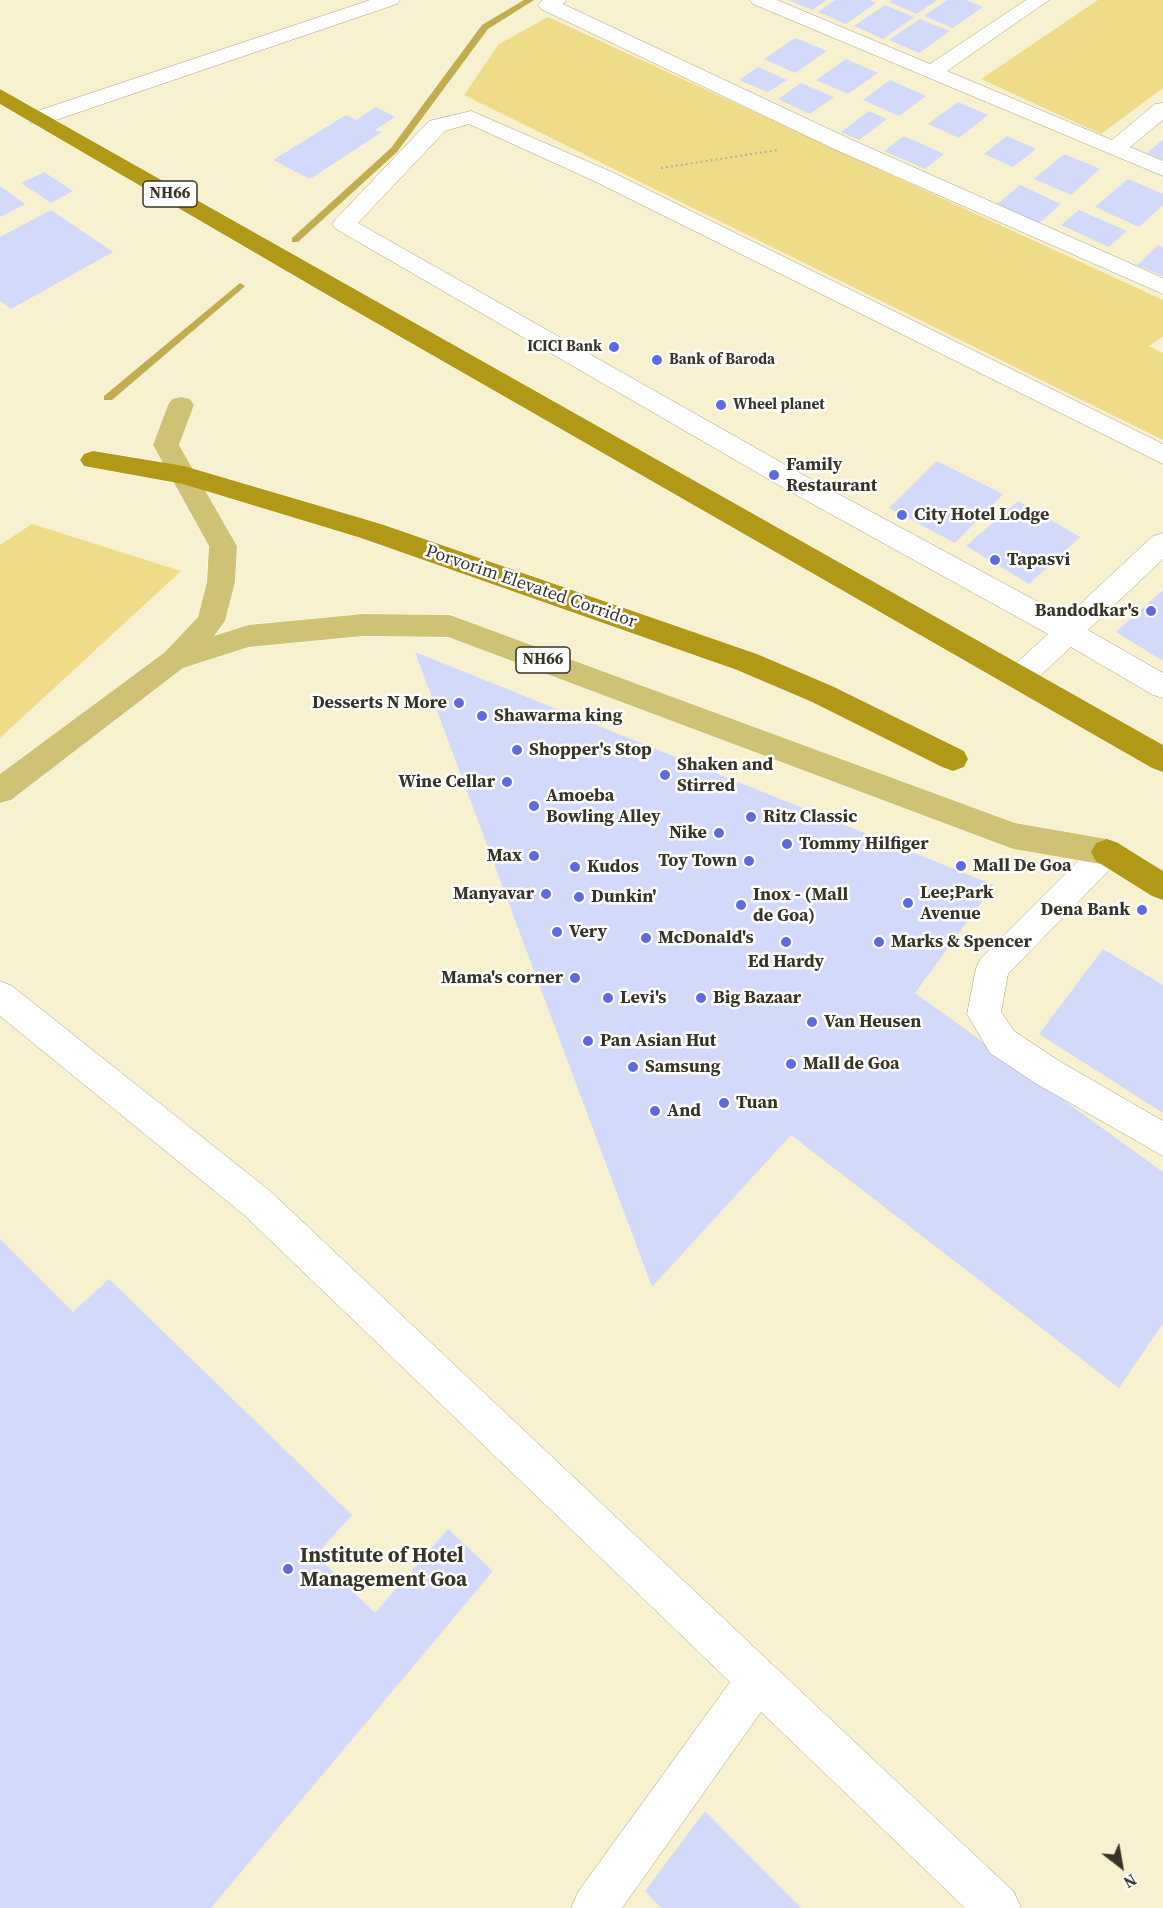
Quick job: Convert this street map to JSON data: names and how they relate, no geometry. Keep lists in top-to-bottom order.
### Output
{
  "streets": {
    "highway": ["NH66", "Porvorim Elevated Corridor"]
  },
  "places": [
    "ICICI Bank",
    "Bank of Baroda",
    "Wheel planet",
    "Family Restaurant",
    "City Hotel Lodge",
    "Tapasvi",
    "Bandodkar's",
    "Desserts N More",
    "Shawarma king",
    "Shopper's Stop",
    "Shaken and Stirred",
    "Wine Cellar",
    "Amoeba Bowling Alley",
    "Ritz Classic",
    "Nike",
    "Tommy Hilfiger",
    "Max",
    "Toy Town",
    "Mall De Goa",
    "Kudos",
    "Manyavar",
    "Dunkin'",
    "Lee;Park Avenue",
    "Inox - (Mall de Goa)",
    "Dena Bank",
    "Very",
    "McDonald's",
    "Ed Hardy",
    "Marks & Spencer",
    "Mama's corner",
    "Levi's",
    "Big Bazaar",
    "Van Heusen",
    "Pan Asian Hut",
    "Mall de Goa",
    "Samsung",
    "Tuan",
    "And",
    "Institute of Hotel Management Goa"
  ],
  "north": "bottom right"
}
